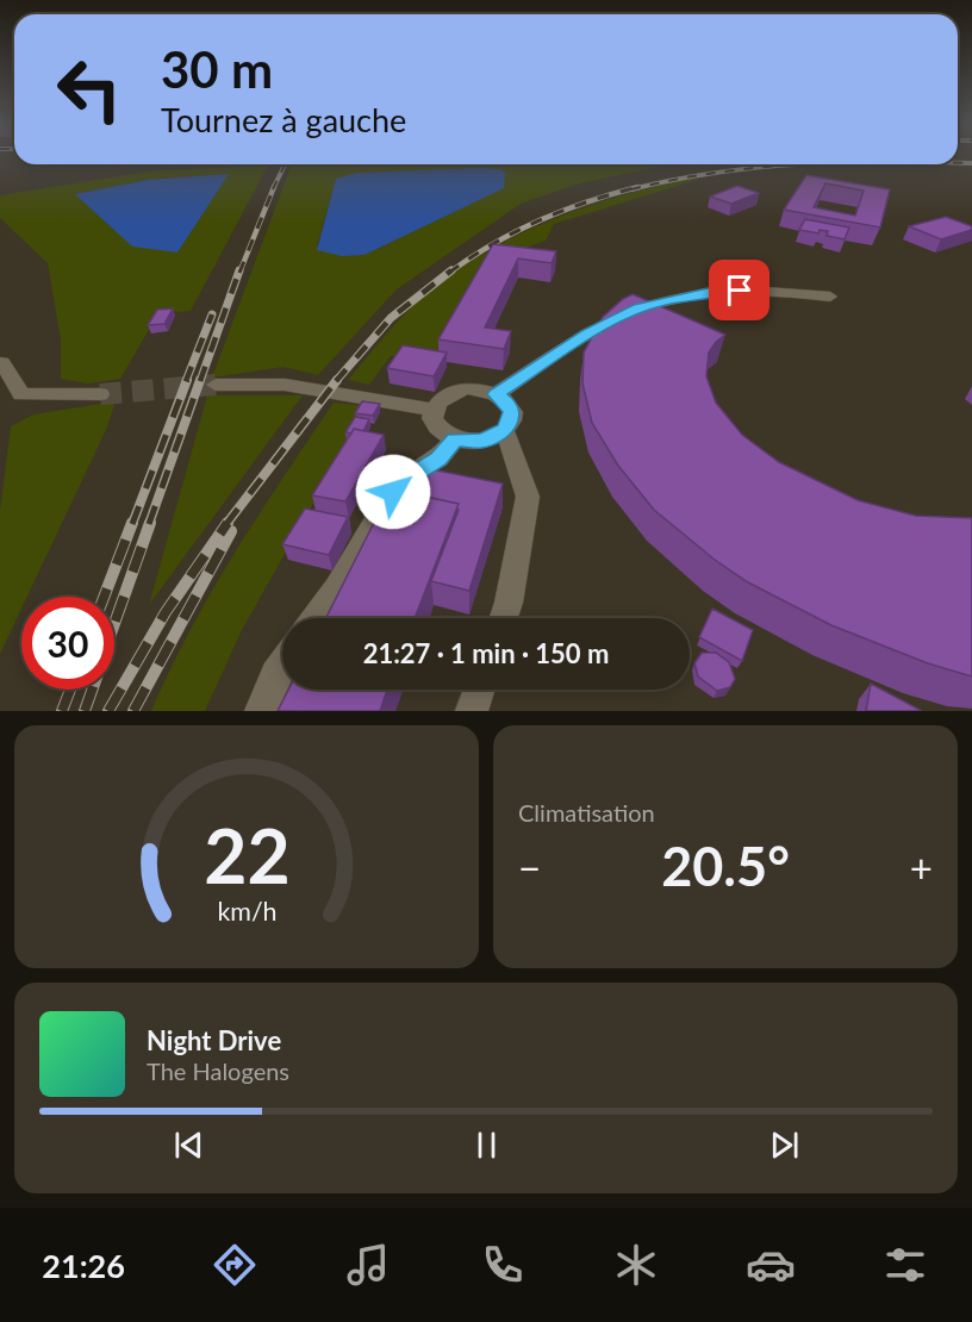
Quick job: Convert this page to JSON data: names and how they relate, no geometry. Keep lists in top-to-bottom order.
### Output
{
  "page": {
    "turn": ["30 m", "Tournez à gauche"],
    "limit": "30",
    "trip": "21:27 · 1 min · 150 m",
    "tile": "Climatisation",
    "heat": ["−", "20.5°", "+"],
    "song": ["Night Drive", "The Halogens"],
    "tabs": "21:26",
    "gauge": ["22", "km/h"]
  }
}
